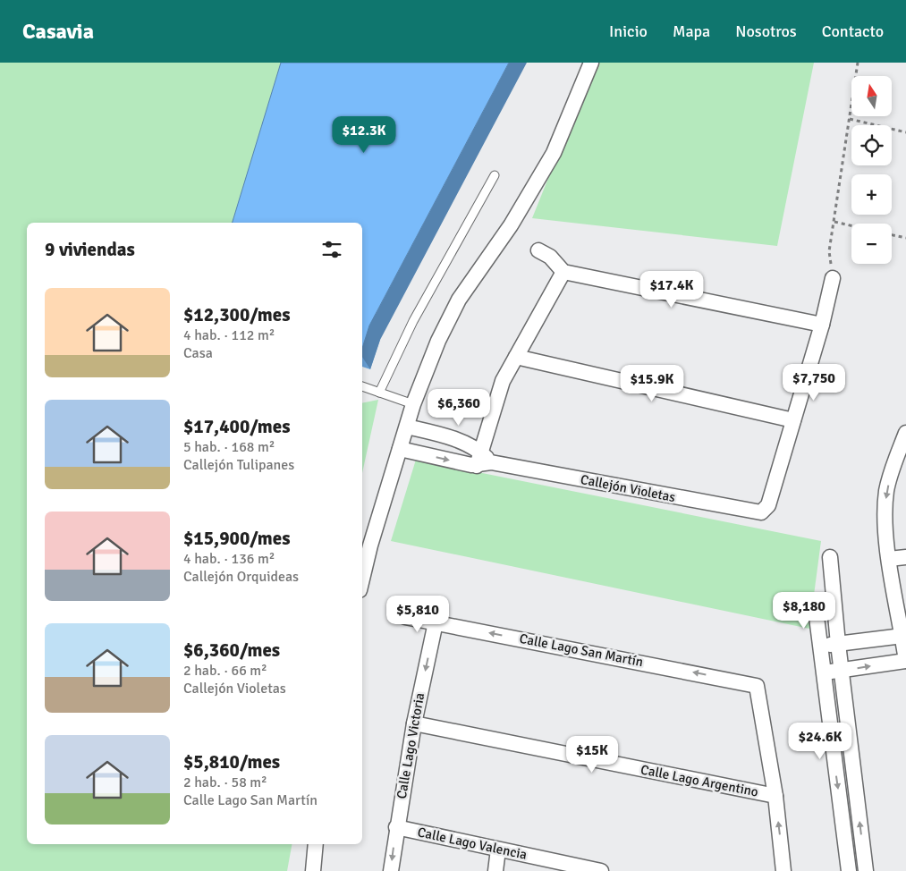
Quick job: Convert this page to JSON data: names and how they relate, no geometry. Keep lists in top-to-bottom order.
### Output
{
  "streets": {
    "street": [
      "Callejón Violetas",
      "Calle Lago San Martín",
      "Calle Lago Victoria",
      "Calle Lago Argentino",
      "Calle Lago Valencia"
    ]
  },
  "crossings": [
    ["Calle Lago San Martín", "Calle Lago Victoria"],
    ["Calle Lago San Martín", "Calle Lago Argentino"],
    ["Calle Lago Victoria", "Calle Lago Argentino"],
    ["Calle Lago Victoria", "Calle Lago Valencia"]
  ],
  "one_way": ["Calle Lago San Martín", "Calle Lago Victoria"],
  "north": "top",
  "page": {
    "header": "Casavia",
    "nav": [
      "Inicio",
      "Mapa",
      "Nosotros",
      "Contacto"
    ],
    "map_buttons": ["+", "−"],
    "price": [
      "$12.3K",
      "$17.4K",
      "$7,750",
      "$15.9K",
      "$6,360",
      "$8,180",
      "$5,810",
      "$24.6K",
      "$15K"
    ],
    "heading": "9 viviendas",
    "list": [
      {
        "name": "$12,300/mes",
        "note": "4 hab. · 112 m² · Casa"
      },
      {
        "name": "$17,400/mes",
        "note": "5 hab. · 168 m² · Callejón Tulipanes"
      },
      {
        "name": "$15,900/mes",
        "note": "4 hab. · 136 m² · Callejón Orquideas"
      },
      {
        "name": "$6,360/mes",
        "note": "2 hab. · 66 m² · Callejón Violetas"
      },
      {
        "name": "$5,810/mes",
        "note": "2 hab. · 58 m² · Calle Lago San Martín"
      }
    ]
  }
}
